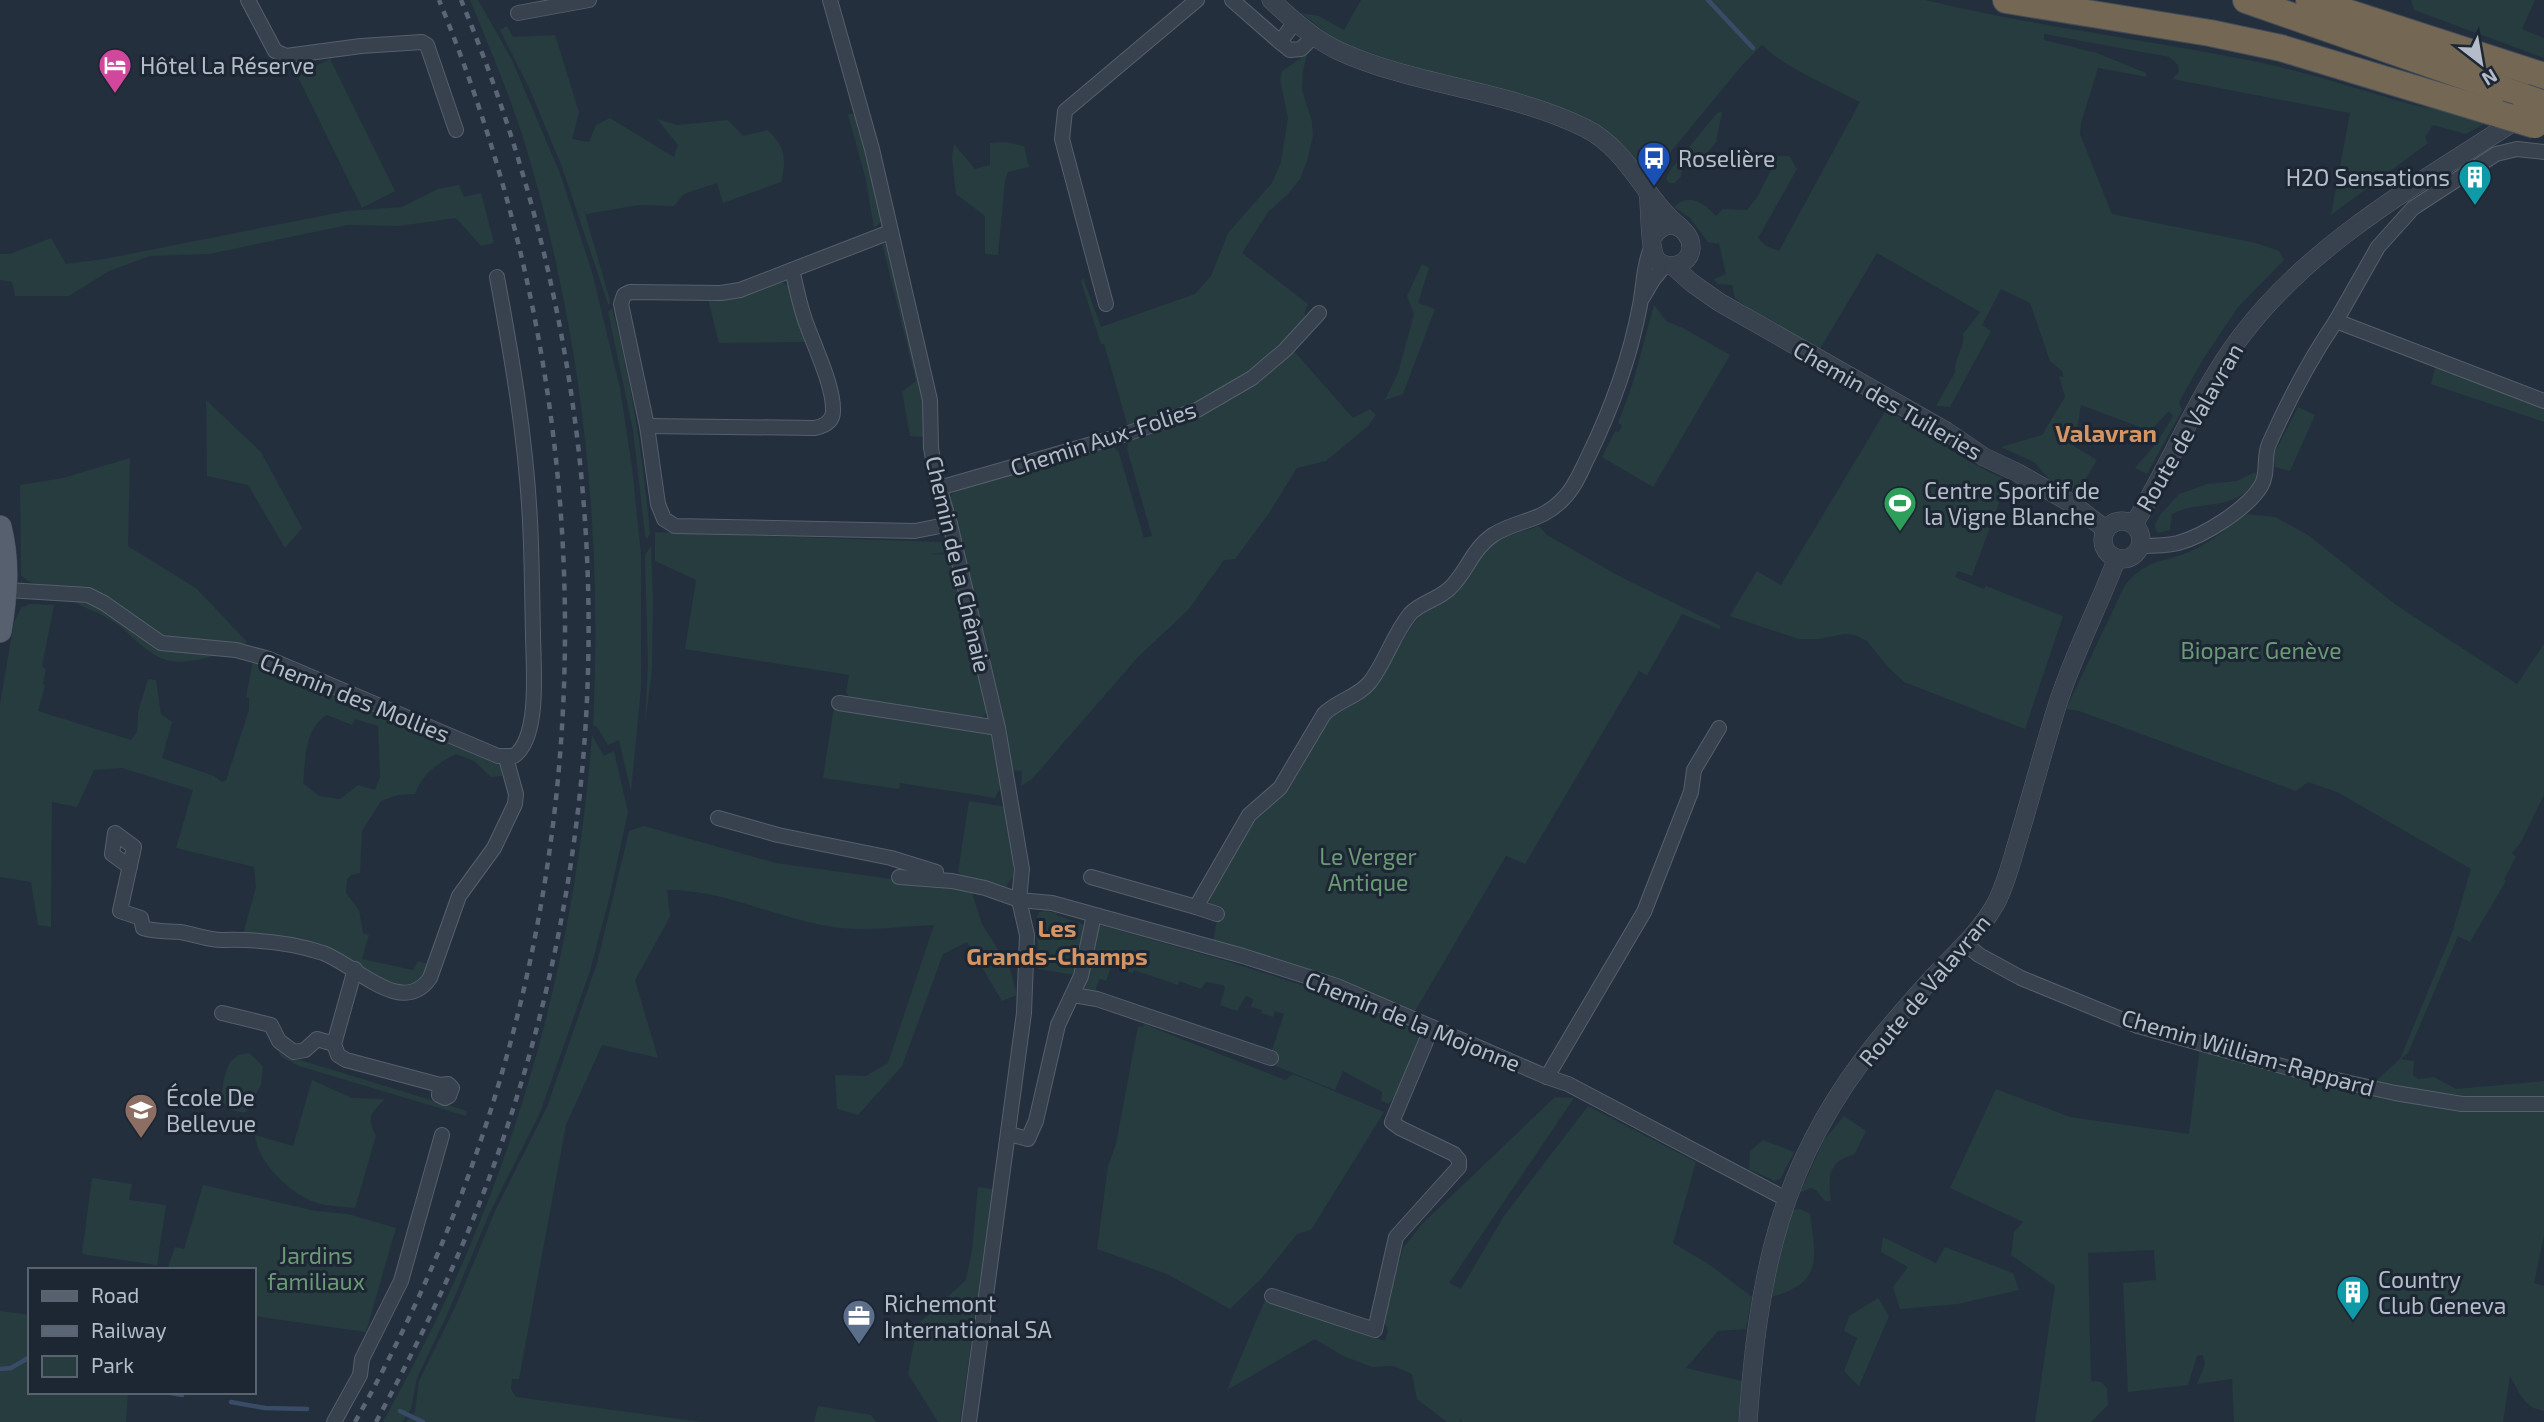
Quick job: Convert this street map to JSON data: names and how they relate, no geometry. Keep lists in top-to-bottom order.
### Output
{
  "streets": {
    "street": [
      "Chemin des Tuileries",
      "Route de Valavran",
      "Chemin Aux-Folies",
      "Chemin de la Chênaie",
      "Chemin des Mollies",
      "Chemin de la Mojonne",
      "Chemin William-Rappard"
    ]
  },
  "crossings": [
    ["Chemin des Tuileries", "Route de Valavran"],
    ["Route de Valavran", "Chemin de la Mojonne"],
    ["Route de Valavran", "Chemin William-Rappard"],
    ["Chemin Aux-Folies", "Chemin de la Chênaie"],
    ["Chemin de la Chênaie", "Chemin de la Mojonne"]
  ],
  "districts": ["Valavran", "Les Grands-Champs"],
  "parks": ["Bioparc Genève", "Le Verger Antique", "Jardins familiaux"],
  "places": {
    "hotel": ["Hôtel La Réserve"],
    "bus stop": ["Roselière"],
    "building": ["H2O Sensations", "Country Club Geneva"],
    "sports": ["Centre Sportif de la Vigne Blanche"],
    "school or university": ["École De Bellevue"],
    "office": ["Richemont International SA"]
  },
  "legend": ["Road", "Railway", "Park"],
  "north": "bottom right"
}
